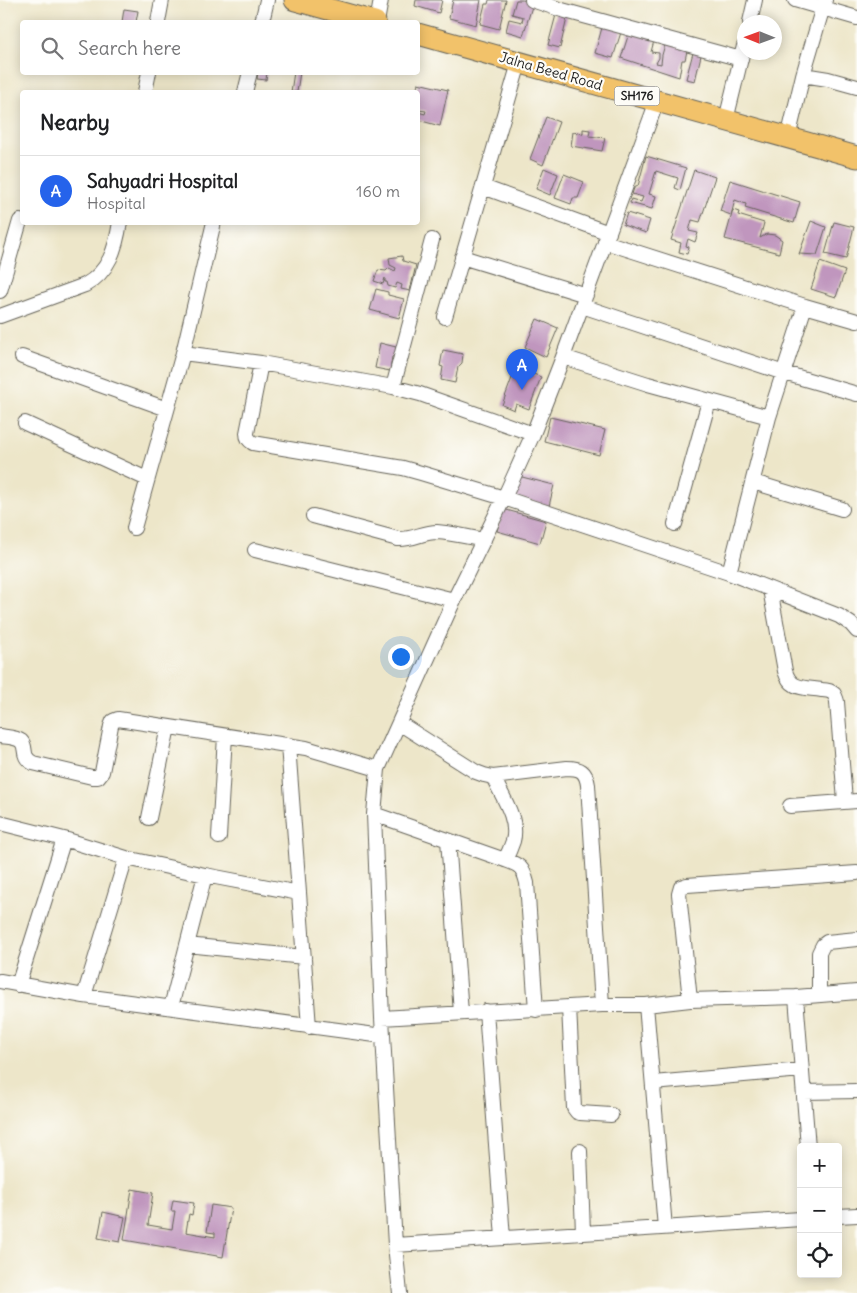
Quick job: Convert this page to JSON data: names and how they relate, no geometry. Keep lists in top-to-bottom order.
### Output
{
  "streets": {
    "main road": ["Jalna Beed Road", "SH176"]
  },
  "north": "left",
  "page": {
    "search": "Search here",
    "heading": "Nearby",
    "list": [
      {
        "mark": "A",
        "name": "Sahyadri Hospital",
        "note": "Hospital",
        "value": "160 m"
      }
    ],
    "pins": "A",
    "map_buttons": ["+", "−"]
  }
}
